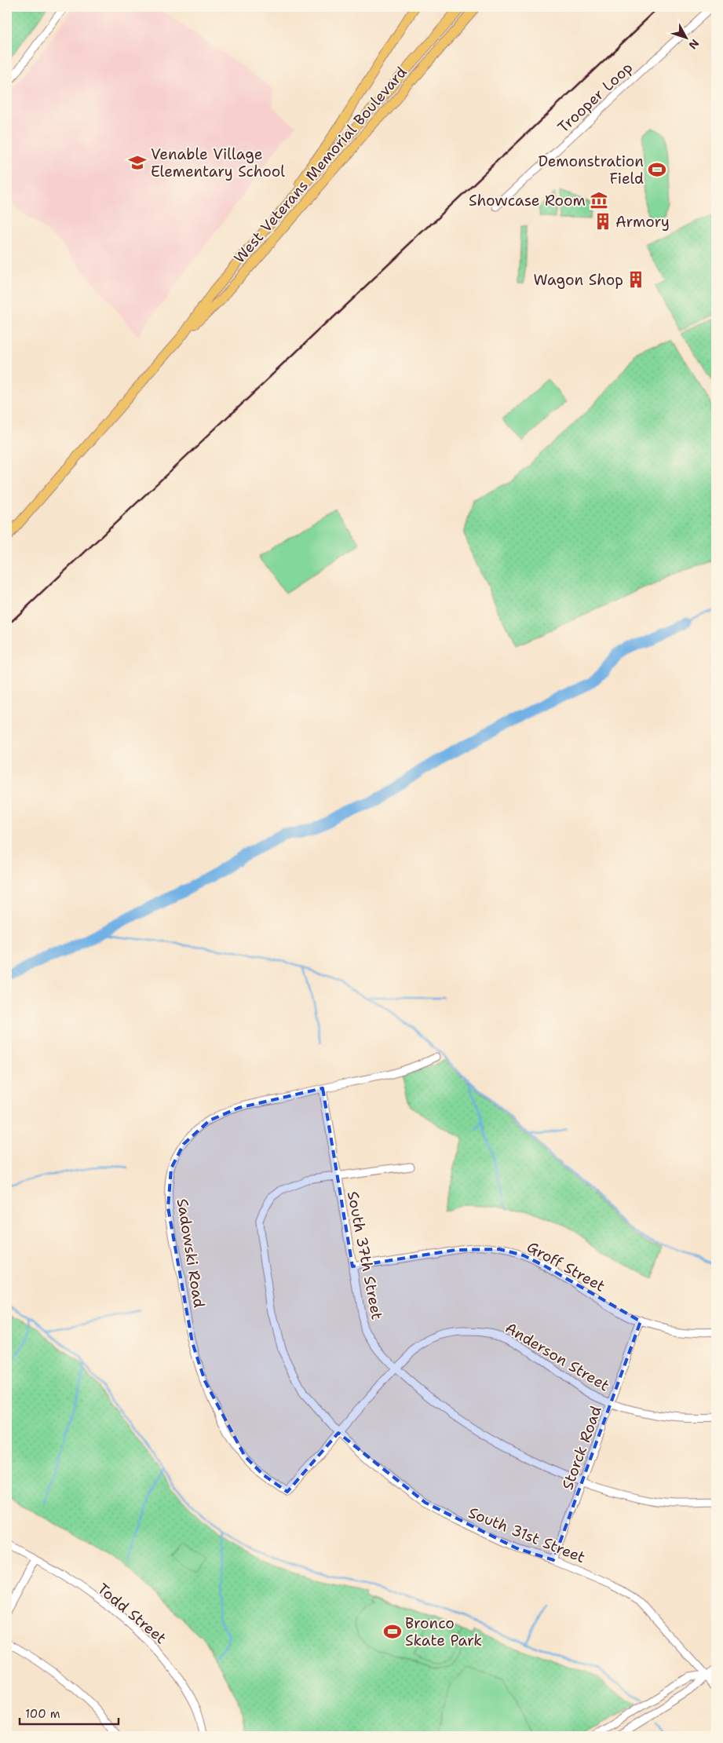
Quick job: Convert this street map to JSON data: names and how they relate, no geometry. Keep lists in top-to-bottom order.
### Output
{
  "streets": {
    "main road": ["West Veterans Memorial Boulevard"],
    "street": [
      "Trooper Loop",
      "Sadowski Road",
      "South 37th Street",
      "Groff Street",
      "Anderson Street",
      "Storck Road",
      "South 31st Street",
      "Todd Street"
    ]
  },
  "crossings": [
    ["Sadowski Road", "South 37th Street"],
    ["Sadowski Road", "Anderson Street"],
    ["South 37th Street", "Groff Street"],
    ["South 37th Street", "Anderson Street"],
    ["South 37th Street", "Storck Road"],
    ["South 37th Street", "South 31st Street"],
    ["Groff Street", "Storck Road"],
    ["Anderson Street", "Storck Road"],
    ["Anderson Street", "South 31st Street"],
    ["Storck Road", "South 31st Street"]
  ],
  "places": {
    "school or university": ["Venable Village Elementary School"],
    "sports": ["Demonstration Field", "Bronco Skate Park"],
    "museum": ["Showcase Room"],
    "building": ["Armory", "Wagon Shop"]
  },
  "scale_bar": "100 m",
  "north": "bottom right"
}
